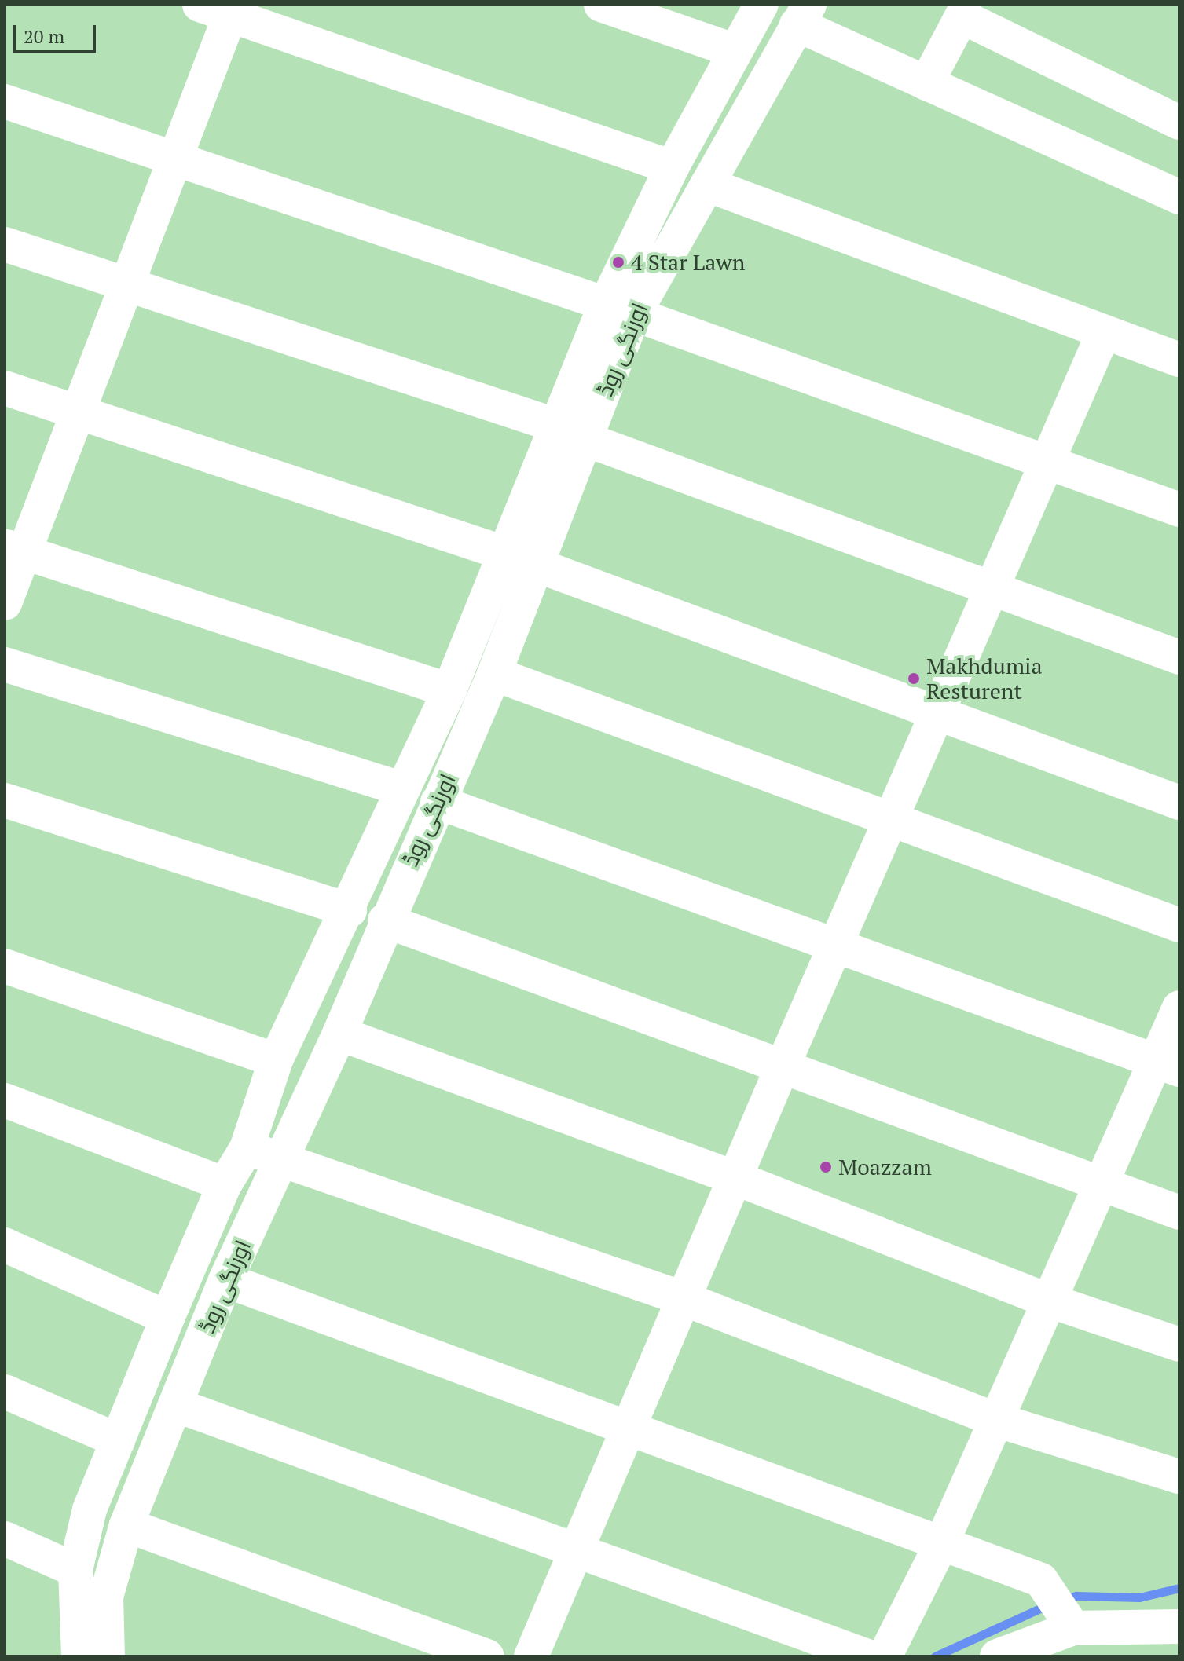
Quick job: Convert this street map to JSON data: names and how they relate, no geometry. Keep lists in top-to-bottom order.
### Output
{
  "streets": {
    "street": ["اورنگی روڈ"]
  },
  "places": ["4 Star Lawn", "Makhdumia Resturent", "Moazzam"],
  "scale_bar": "20 m"
}
